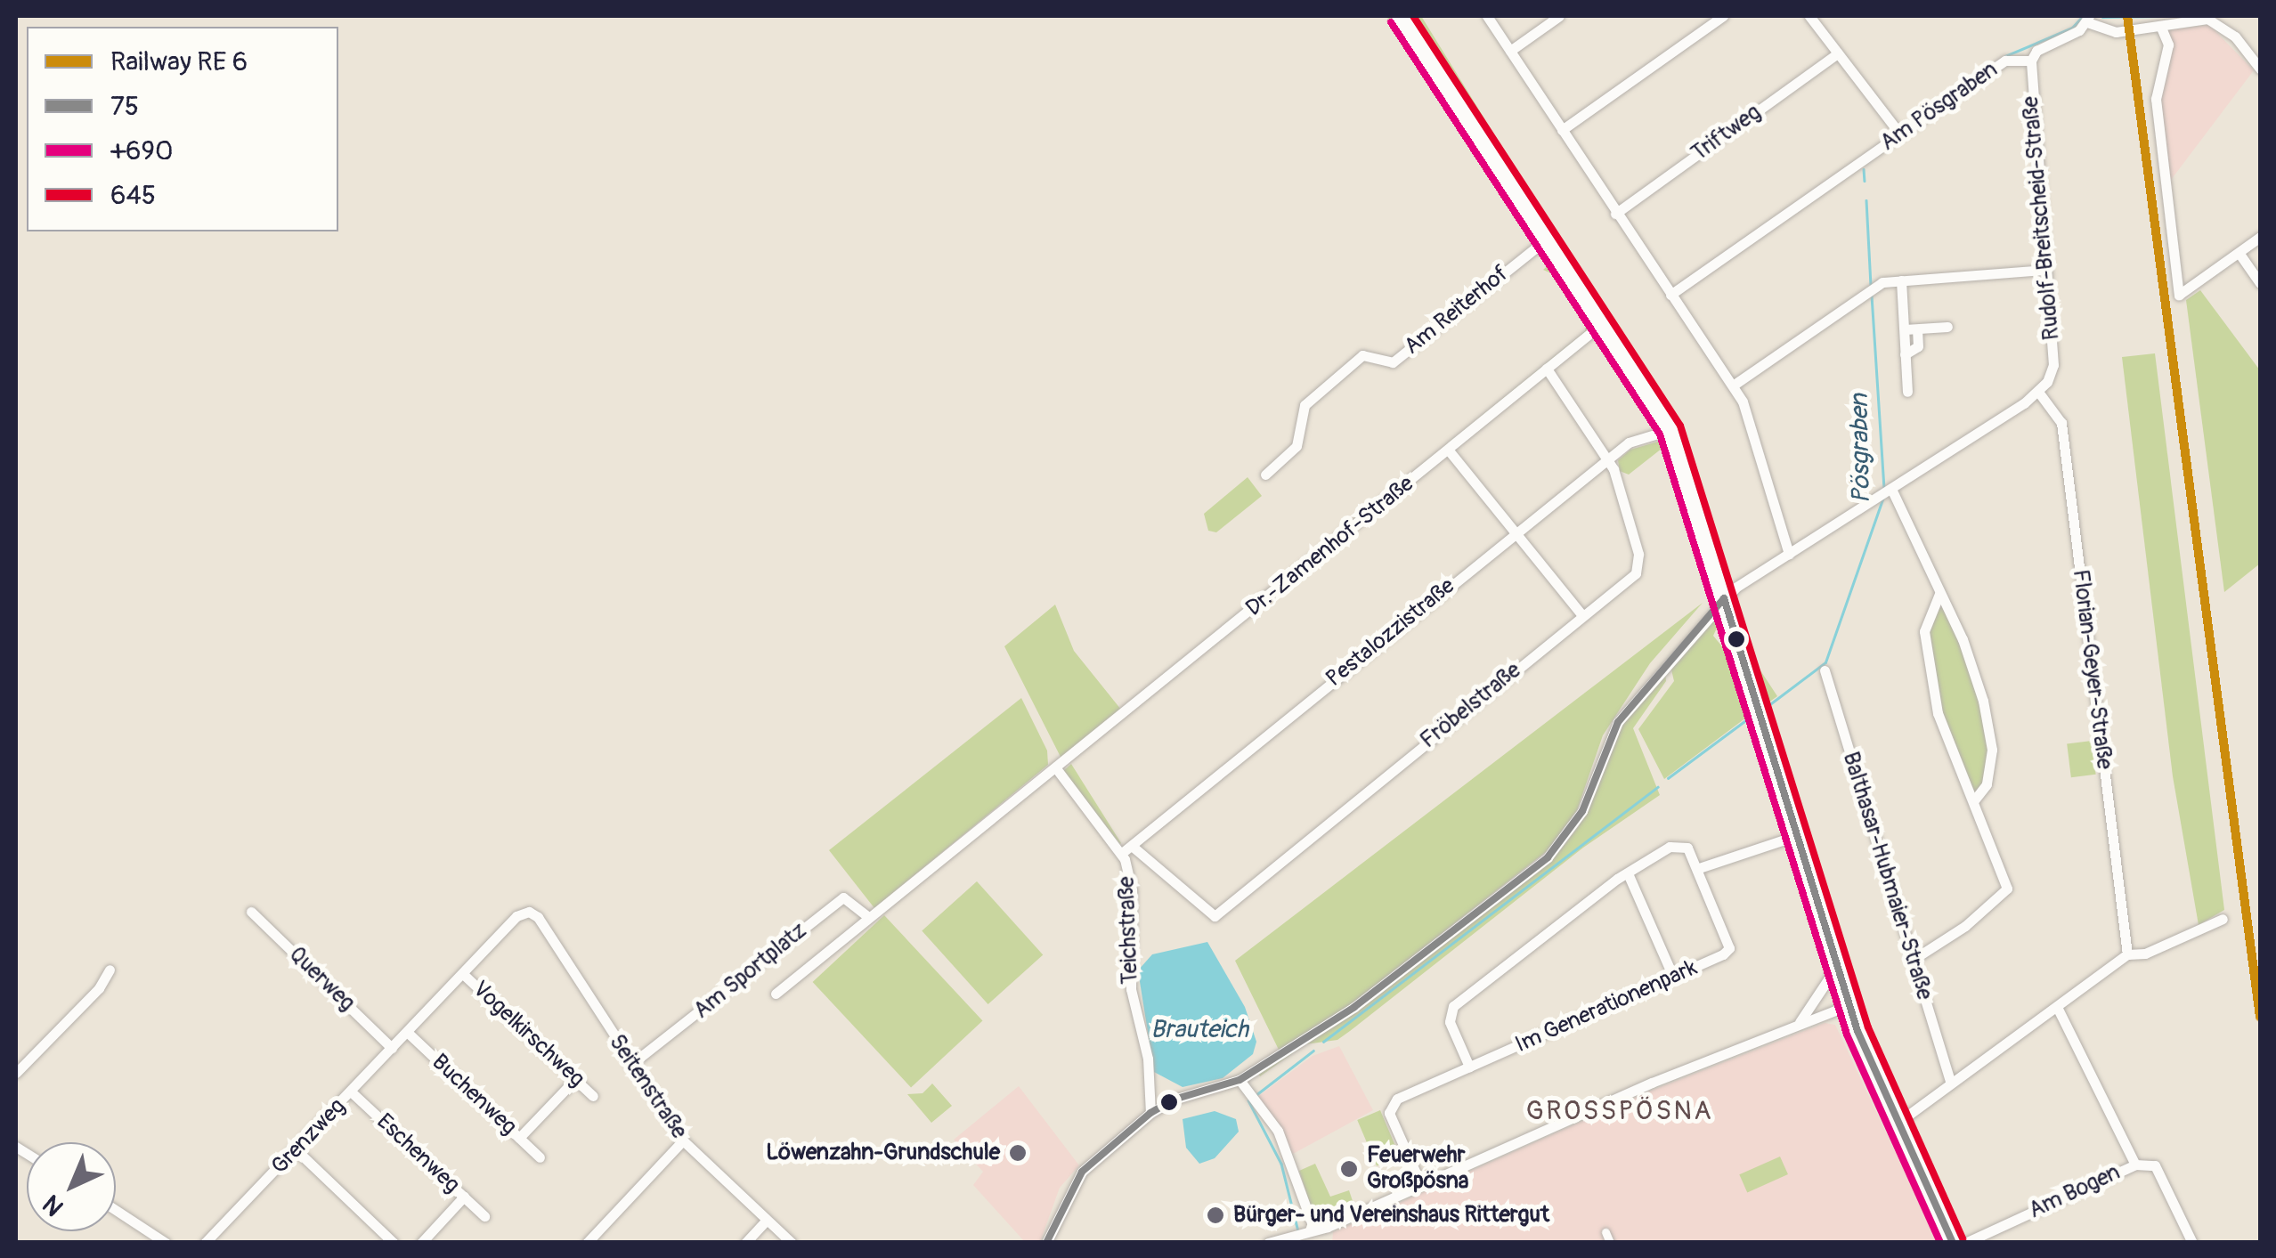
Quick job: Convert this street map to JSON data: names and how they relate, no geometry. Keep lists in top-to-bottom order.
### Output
{
  "streets": {
    "street": [
      "Am Pösgraben",
      "Triftweg",
      "Rudolf-Breitscheid-Straße",
      "Am Reiterhof",
      "Dr.-Zamenhof-Straße",
      "Pestalozzistraße",
      "Florian-Geyer-Straße",
      "Fröbelstraße",
      "Balthasar-Hubmaier-Straße",
      "Teichstraße",
      "Am Sportplatz",
      "Querweg",
      "Im Generationenpark",
      "Vogelkirschweg",
      "Seitenstraße",
      "Buchenweg",
      "Grenzweg",
      "Eschenweg",
      "Am Bogen"
    ]
  },
  "crossings": [
    ["Am Pösgraben", "Rudolf-Breitscheid-Straße"],
    ["Rudolf-Breitscheid-Straße", "Florian-Geyer-Straße"],
    ["Dr.-Zamenhof-Straße", "Fröbelstraße"],
    ["Dr.-Zamenhof-Straße", "Teichstraße"],
    ["Dr.-Zamenhof-Straße", "Am Sportplatz"],
    ["Pestalozzistraße", "Fröbelstraße"],
    ["Pestalozzistraße", "Teichstraße"],
    ["Teichstraße", "Am Sportplatz"],
    ["Am Sportplatz", "Seitenstraße"],
    ["Querweg", "Grenzweg"],
    ["Vogelkirschweg", "Grenzweg"],
    ["Seitenstraße", "Grenzweg"],
    ["Buchenweg", "Grenzweg"],
    ["Grenzweg", "Eschenweg"]
  ],
  "districts": ["GROSSPÖSNA"],
  "water": ["Pösgraben", "Brauteich"],
  "places": ["Löwenzahn-Grundschule", "Feuerwehr Großpösna", "Bürger- und Vereinshaus Rittergut"],
  "lines": ["transit line 645", "transit line +690", "transit line 75"],
  "legend": [
    "Railway RE 6",
    "75",
    "+690",
    "645"
  ],
  "north": "bottom left"
}
